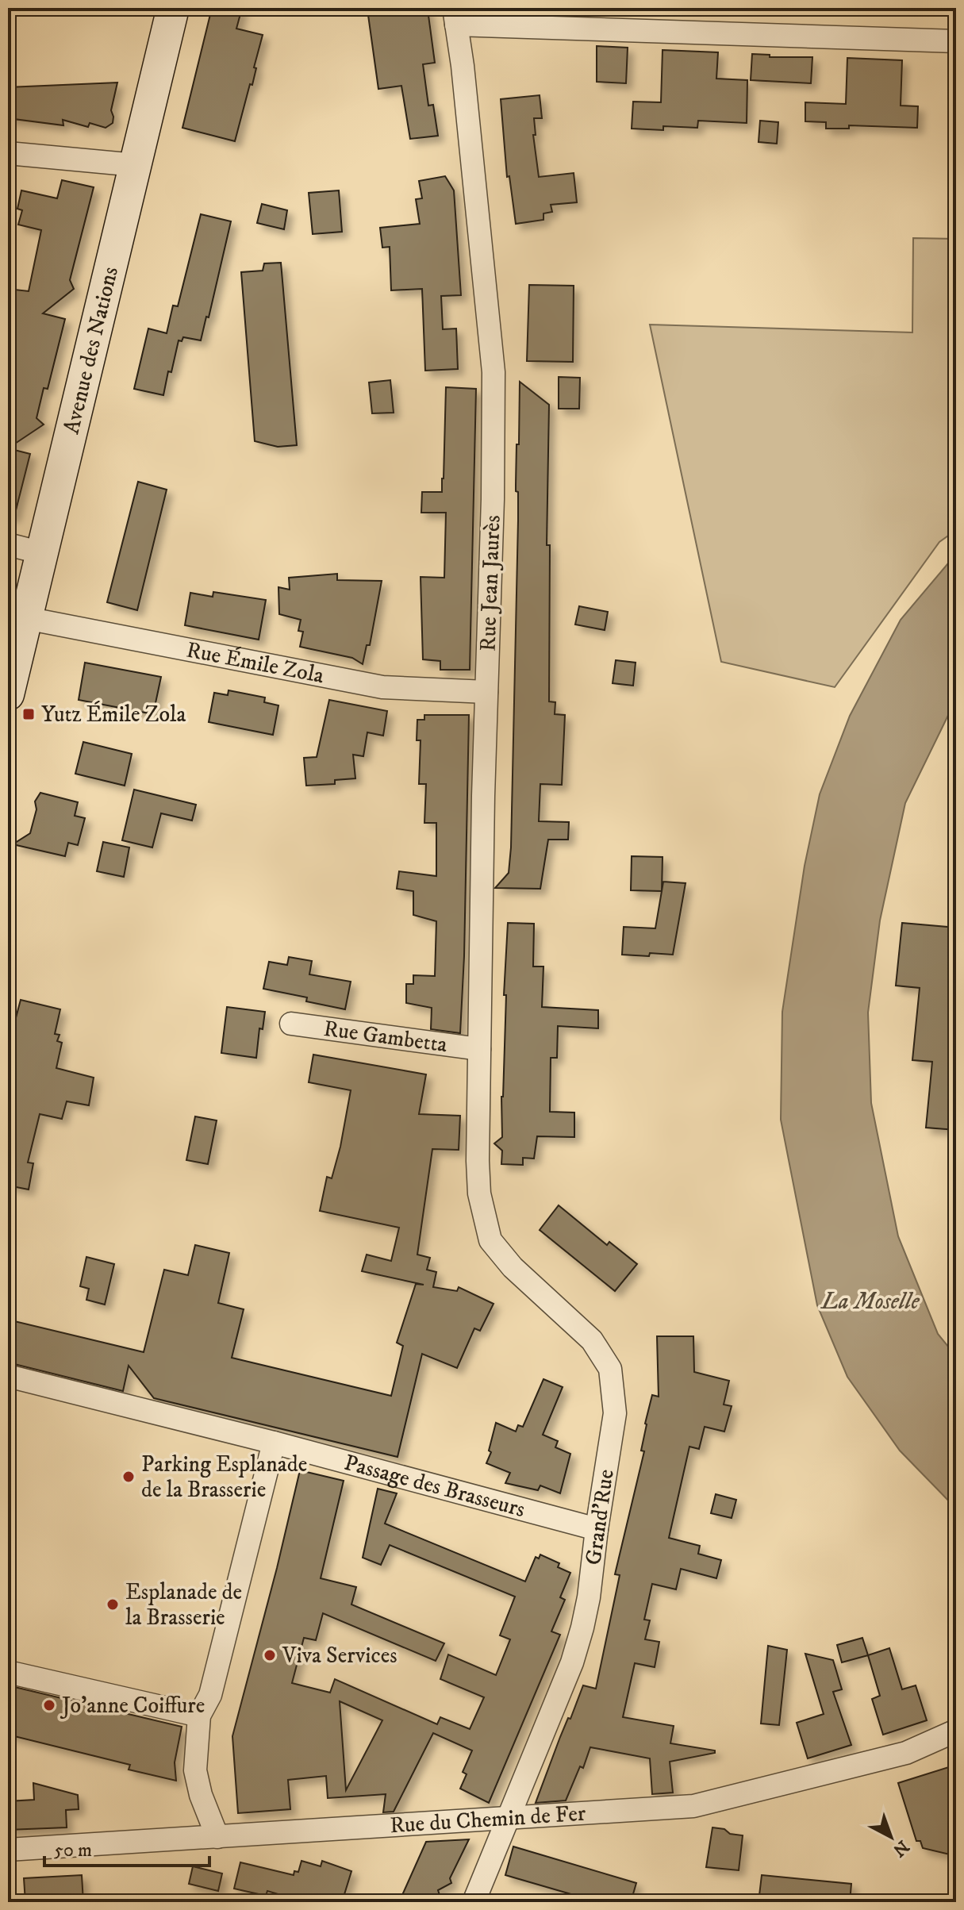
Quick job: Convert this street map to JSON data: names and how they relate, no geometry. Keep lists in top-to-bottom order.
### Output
{
  "streets": {
    "main road": ["Avenue des Nations"],
    "street": [
      "Rue Jean Jaurès",
      "Rue Émile Zola",
      "Rue Gambetta",
      "Passage des Brasseurs",
      "Grand'Rue",
      "Rue du Chemin de Fer"
    ]
  },
  "crossings": [
    ["Avenue des Nations", "Rue Émile Zola"],
    ["Rue Jean Jaurès", "Rue Émile Zola"],
    ["Rue Jean Jaurès", "Rue Gambetta"],
    ["Rue Jean Jaurès", "Grand'Rue"],
    ["Passage des Brasseurs", "Grand'Rue"],
    ["Grand'Rue", "Rue du Chemin de Fer"]
  ],
  "water": ["La Moselle"],
  "places": {
    "transit": ["Yutz Émile Zola"],
    "other": [
      "Parking Esplanade de la Brasserie",
      "Esplanade de la Brasserie",
      "Viva Services",
      "Jo’anne Coiffure"
    ]
  },
  "scale_bar": "50 m",
  "north": "bottom right"
}
